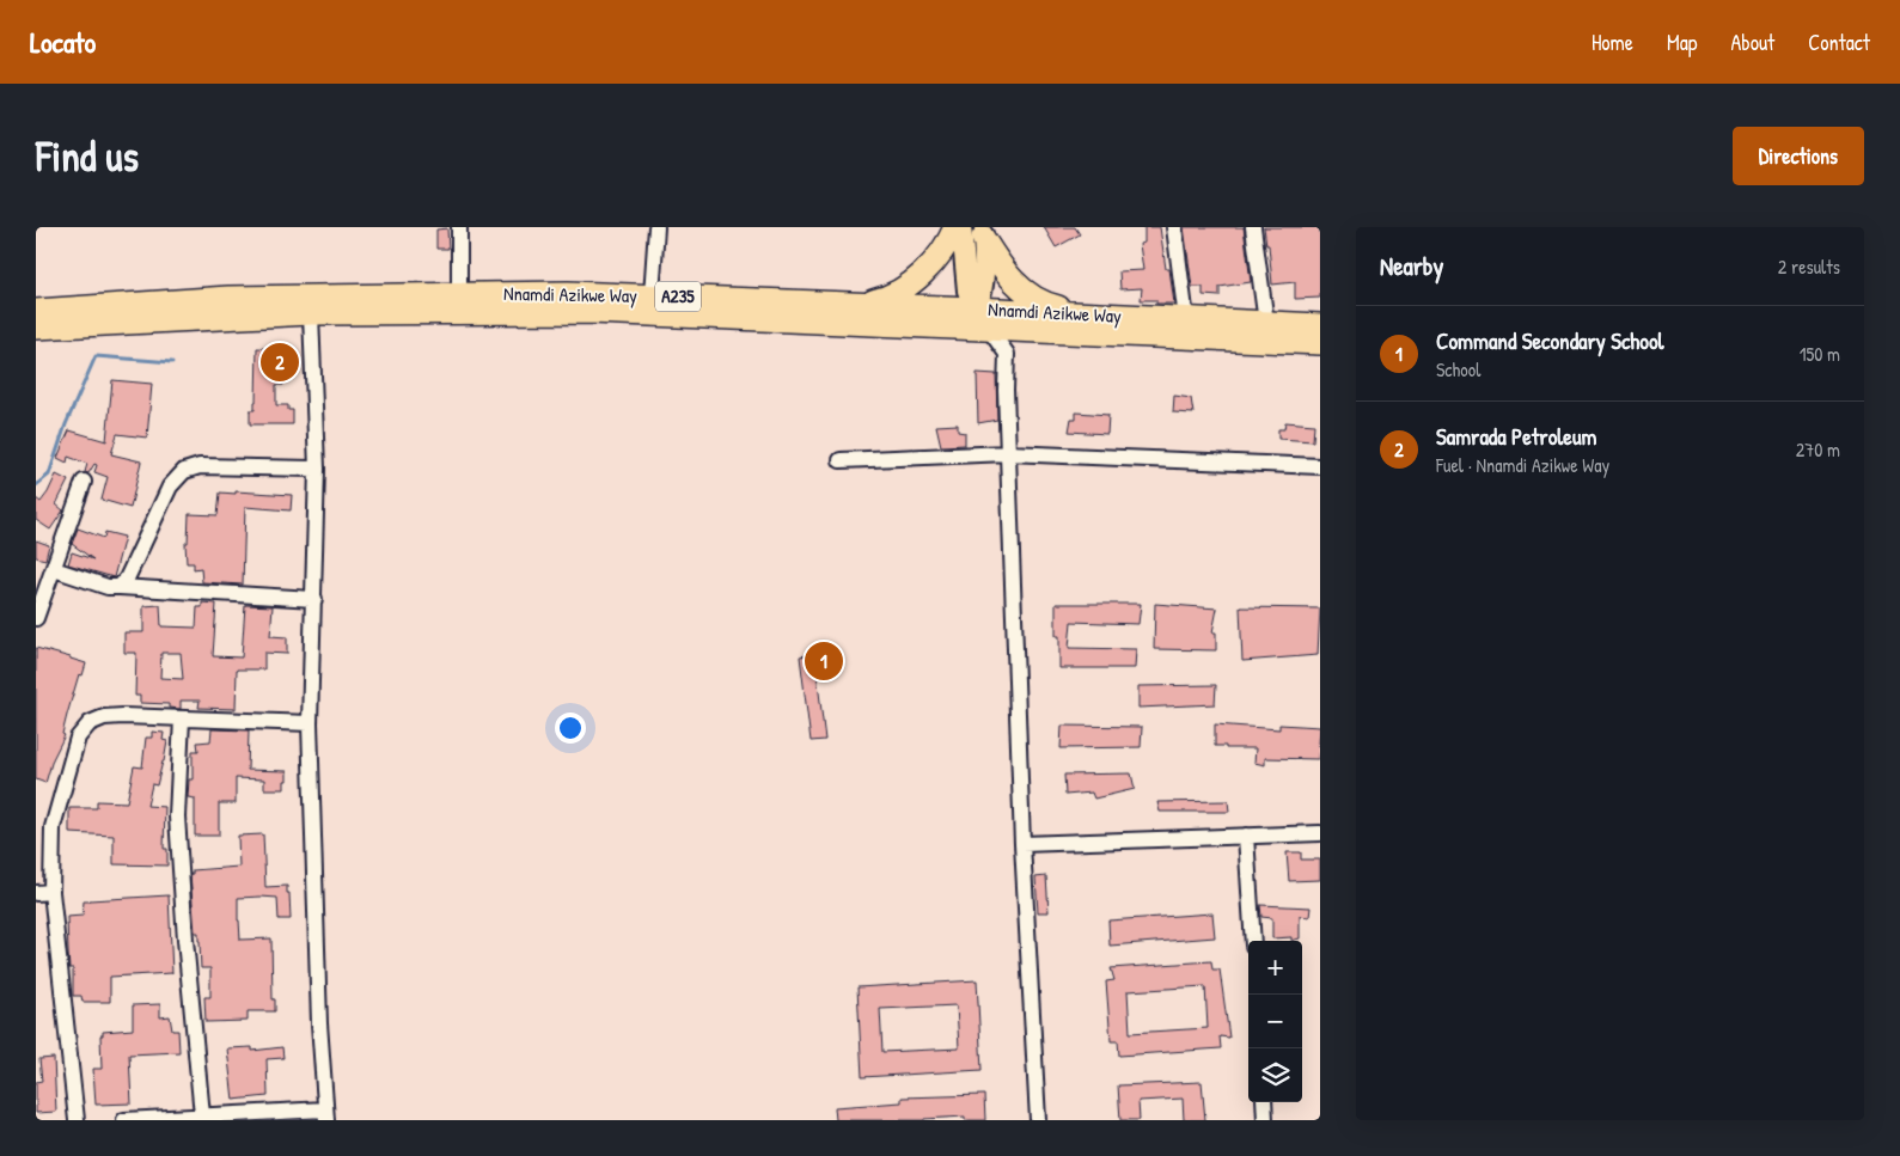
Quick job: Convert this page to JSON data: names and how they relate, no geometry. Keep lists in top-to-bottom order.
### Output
{
  "streets": {
    "highway": ["Nnamdi Azikwe Way", "A235"]
  },
  "page": {
    "header": "Locato",
    "nav": [
      "Home",
      "Map",
      "About",
      "Contact"
    ],
    "buttons": "Directions",
    "title": "Find us",
    "heading": ["Nearby", "2 results"],
    "list": [
      {
        "mark": "1",
        "name": "Command Secondary School",
        "note": "School",
        "value": "150 m"
      },
      {
        "mark": "2",
        "name": "Samrada Petroleum",
        "note": "Fuel · Nnamdi Azikwe Way",
        "value": "270 m"
      }
    ],
    "pins": ["2", "1"],
    "map_buttons": ["+", "−"]
  }
}
